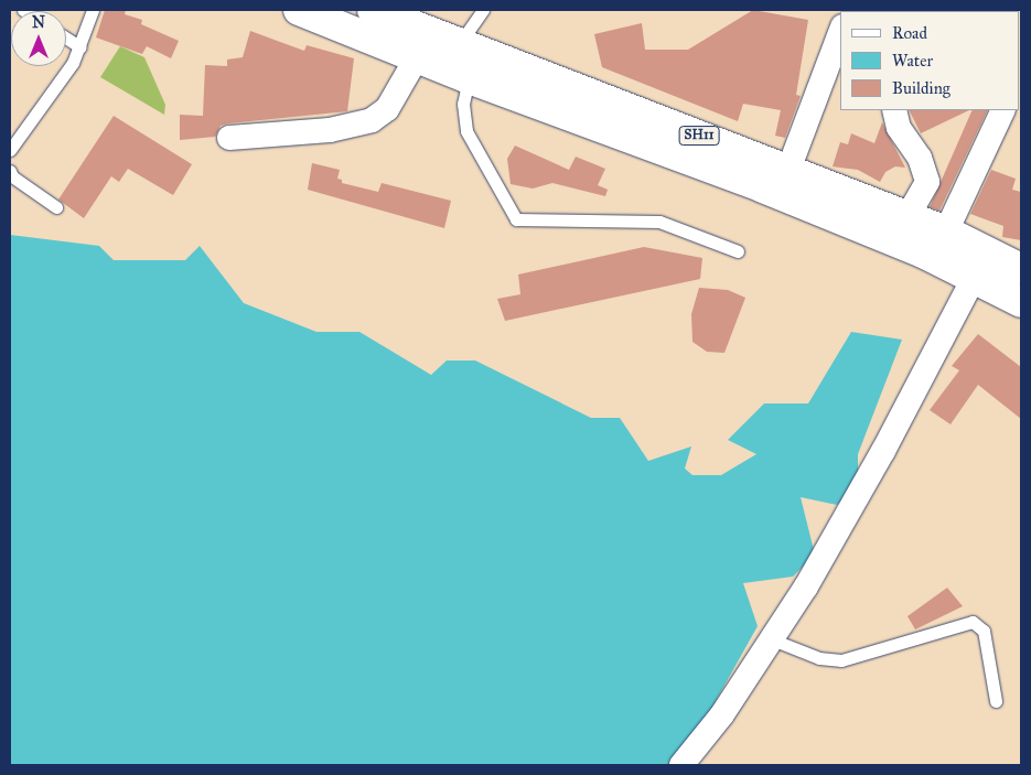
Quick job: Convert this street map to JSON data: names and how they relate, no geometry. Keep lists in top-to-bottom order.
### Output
{
  "streets": {
    "main road": ["SH11"]
  },
  "legend": ["Road", "Water", "Building"],
  "north": "top"
}
